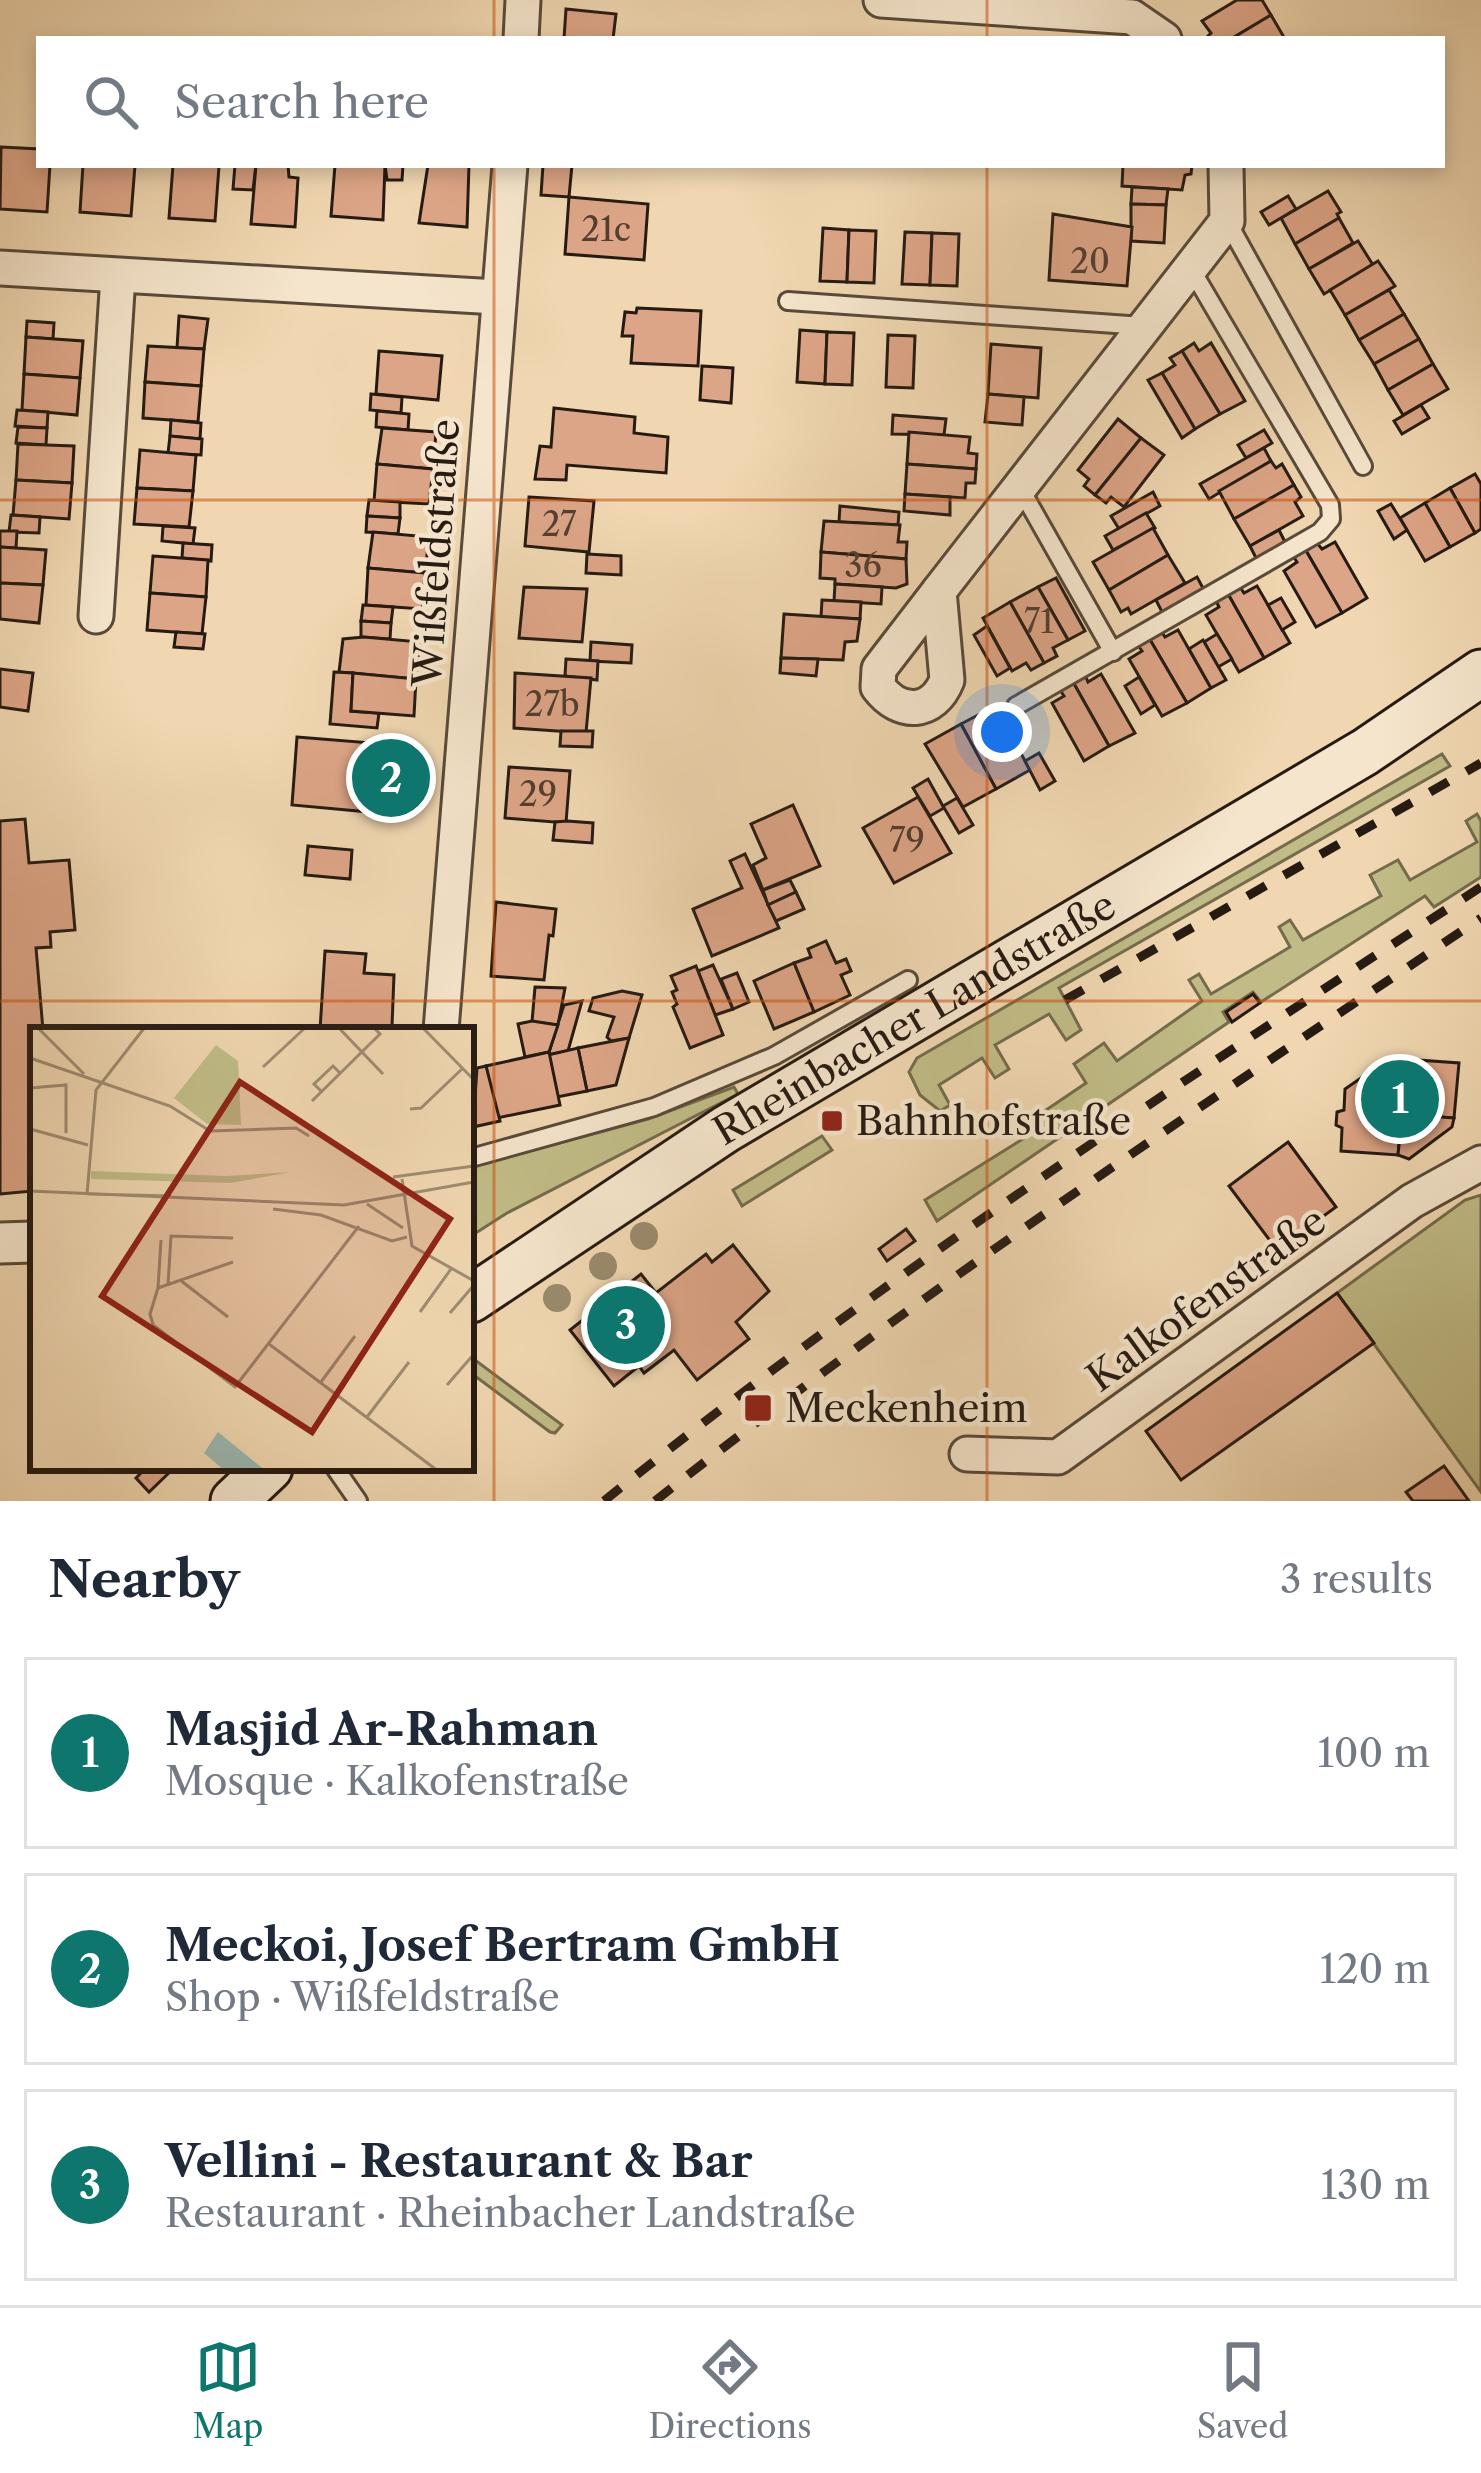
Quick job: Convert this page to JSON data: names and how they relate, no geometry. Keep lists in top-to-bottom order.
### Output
{
  "streets": {
    "main road": ["Rheinbacher Landstraße"],
    "street": ["Wißfeldstraße", "Kalkofenstraße"]
  },
  "places": {
    "transit": ["Bahnhofstraße", "Meckenheim"]
  },
  "house_numbers": [
    "21c",
    "20",
    "27",
    "36",
    "71",
    "27b",
    "29",
    "79"
  ],
  "page": {
    "search": "Search here",
    "pins": ["2", "1", "3"],
    "heading": ["Nearby", "3 results"],
    "list": [
      {
        "mark": "1",
        "name": "Masjid Ar-Rahman",
        "note": "Mosque · Kalkofenstraße",
        "value": "100 m"
      },
      {
        "mark": "2",
        "name": "Meckoi, Josef Bertram GmbH",
        "note": "Shop · Wißfeldstraße",
        "value": "120 m"
      },
      {
        "mark": "3",
        "name": "Vellini - Restaurant & Bar",
        "note": "Restaurant · Rheinbacher Landstraße",
        "value": "130 m"
      }
    ],
    "nav": ["Map", "Directions", "Saved"]
  }
}
